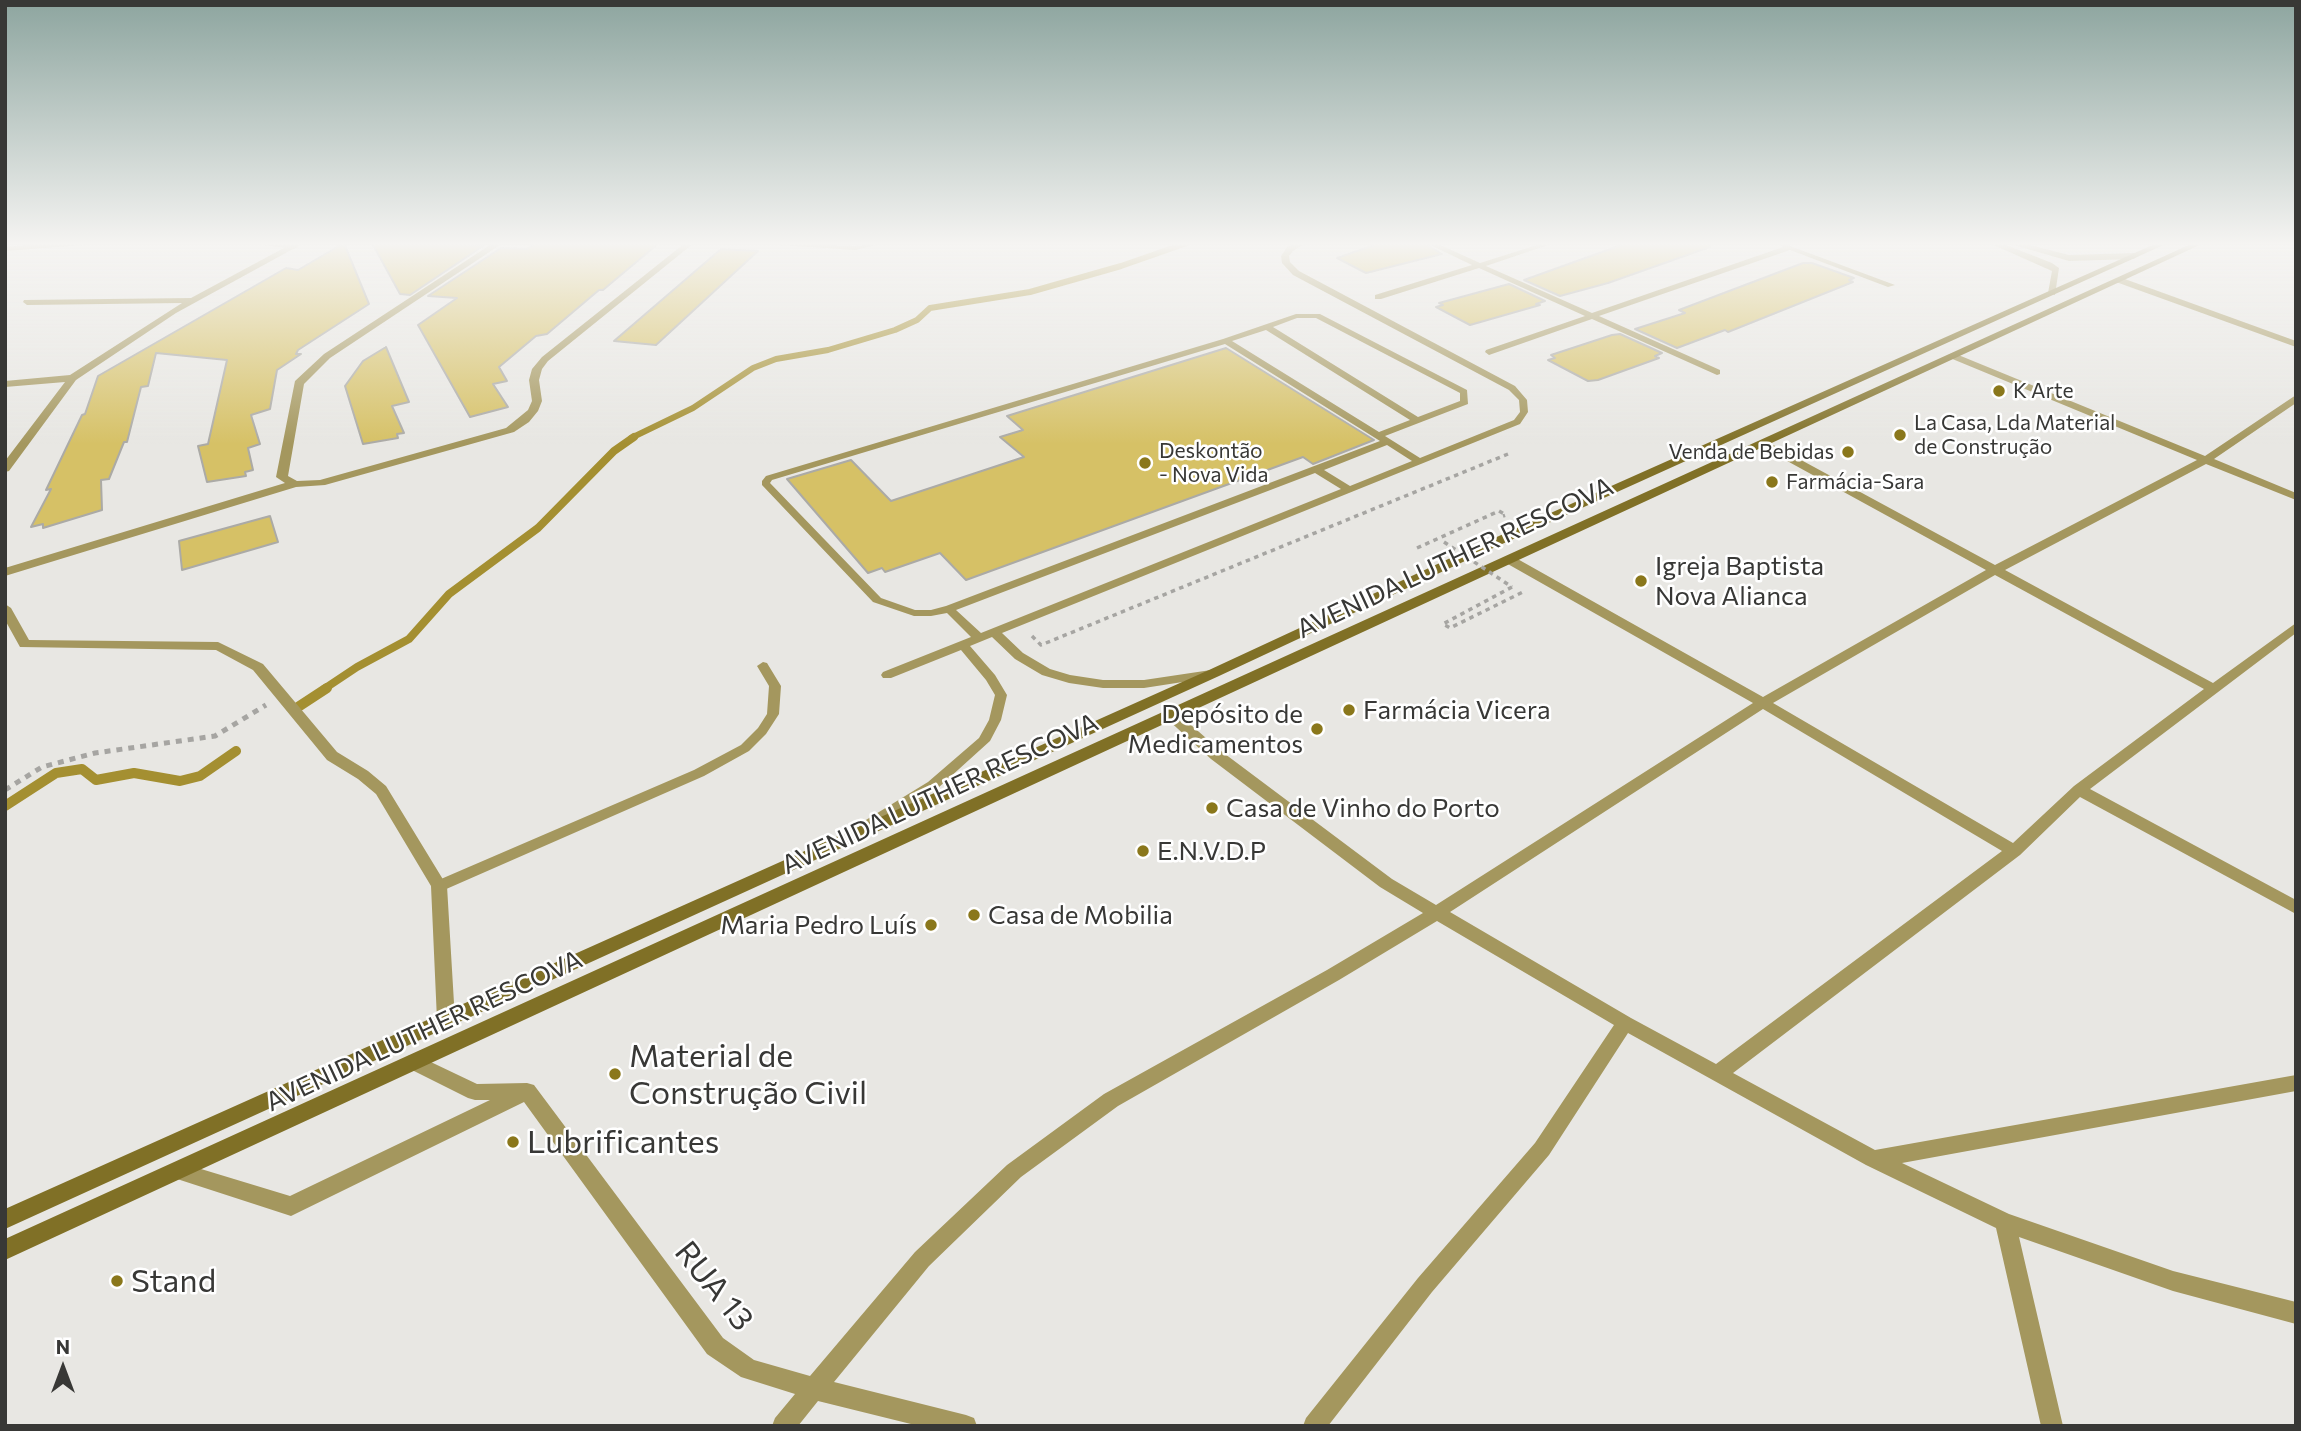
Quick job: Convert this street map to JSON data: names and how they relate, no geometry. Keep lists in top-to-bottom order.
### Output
{
  "streets": {
    "main road": ["AVENIDA LUTHER RESCOVA"],
    "street": ["RUA 13"]
  },
  "places": [
    "K Arte",
    "La Casa, Lda Material de Construção",
    "Venda de Bebidas",
    "Deskontão - Nova Vida",
    "Farmácia-Sara",
    "Igreja Baptista Nova Alianca",
    "Farmácia Vicera",
    "Depósito de Medicamentos",
    "Casa de Vinho do Porto",
    "E.N.V.D.P",
    "Casa de Mobilia",
    "Maria Pedro Luís",
    "Material de Construção Civil",
    "Lubrificantes",
    "Stand"
  ],
  "north": "top"
}
